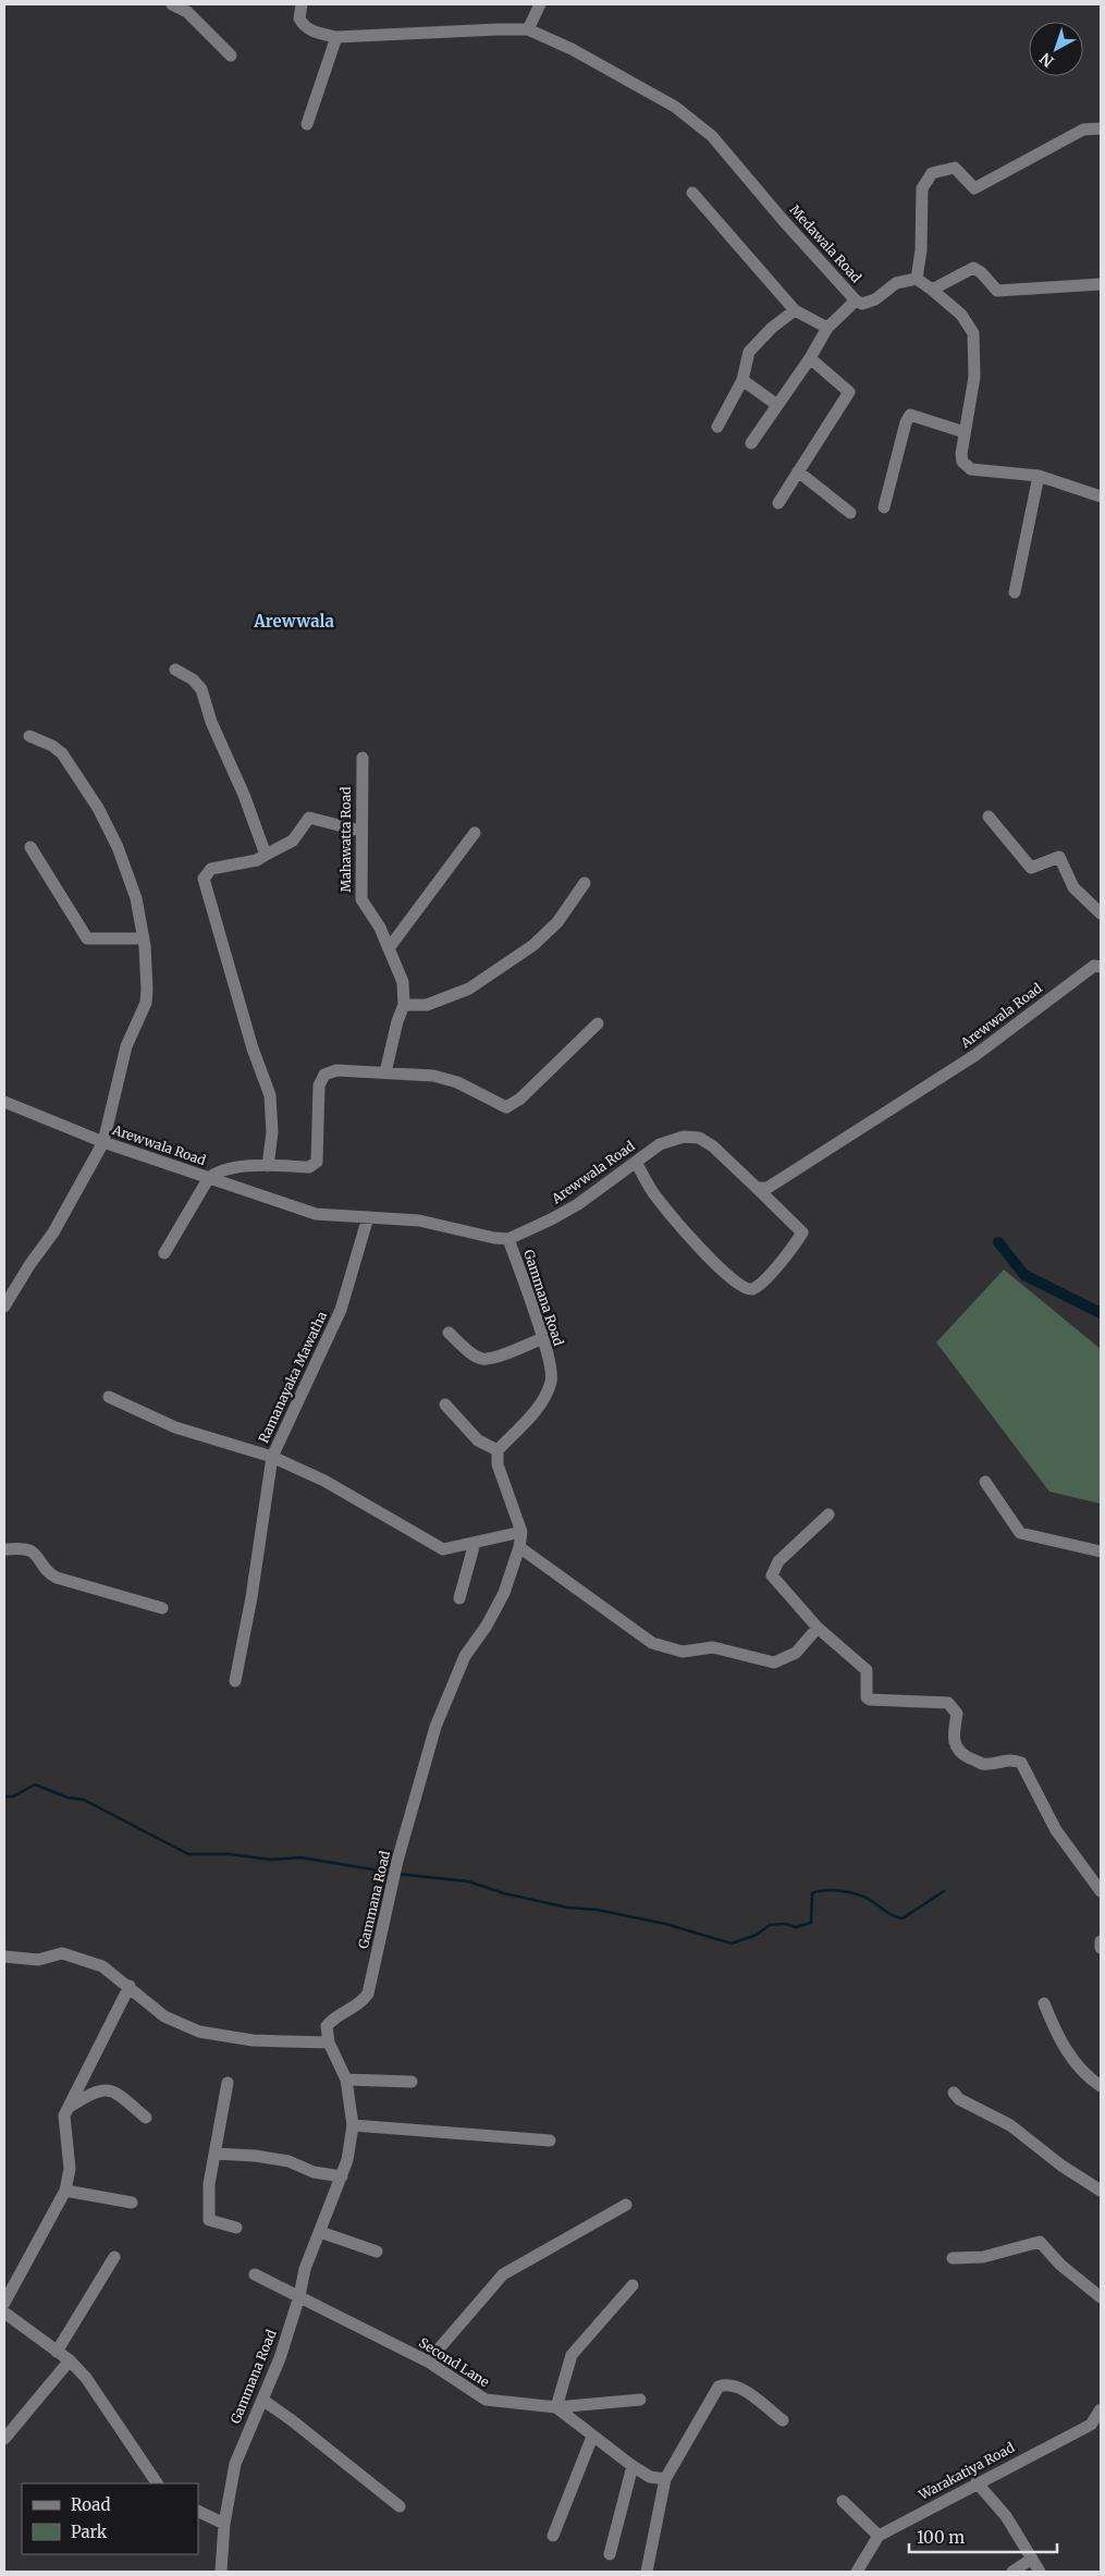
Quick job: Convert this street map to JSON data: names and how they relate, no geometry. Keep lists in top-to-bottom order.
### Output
{
  "streets": {
    "street": [
      "Medawala Road",
      "Mahawatta Road",
      "Arewwala Road",
      "Gammana Road",
      "Ramanayaka Mawatha",
      "Second Lane",
      "Warakatiya Road"
    ]
  },
  "crossings": [
    ["Arewwala Road", "Gammana Road"],
    ["Arewwala Road", "Ramanayaka Mawatha"],
    ["Gammana Road", "Second Lane"]
  ],
  "districts": ["Arewwala"],
  "legend": ["Road", "Park"],
  "scale_bar": "100 m",
  "north": "bottom left"
}
